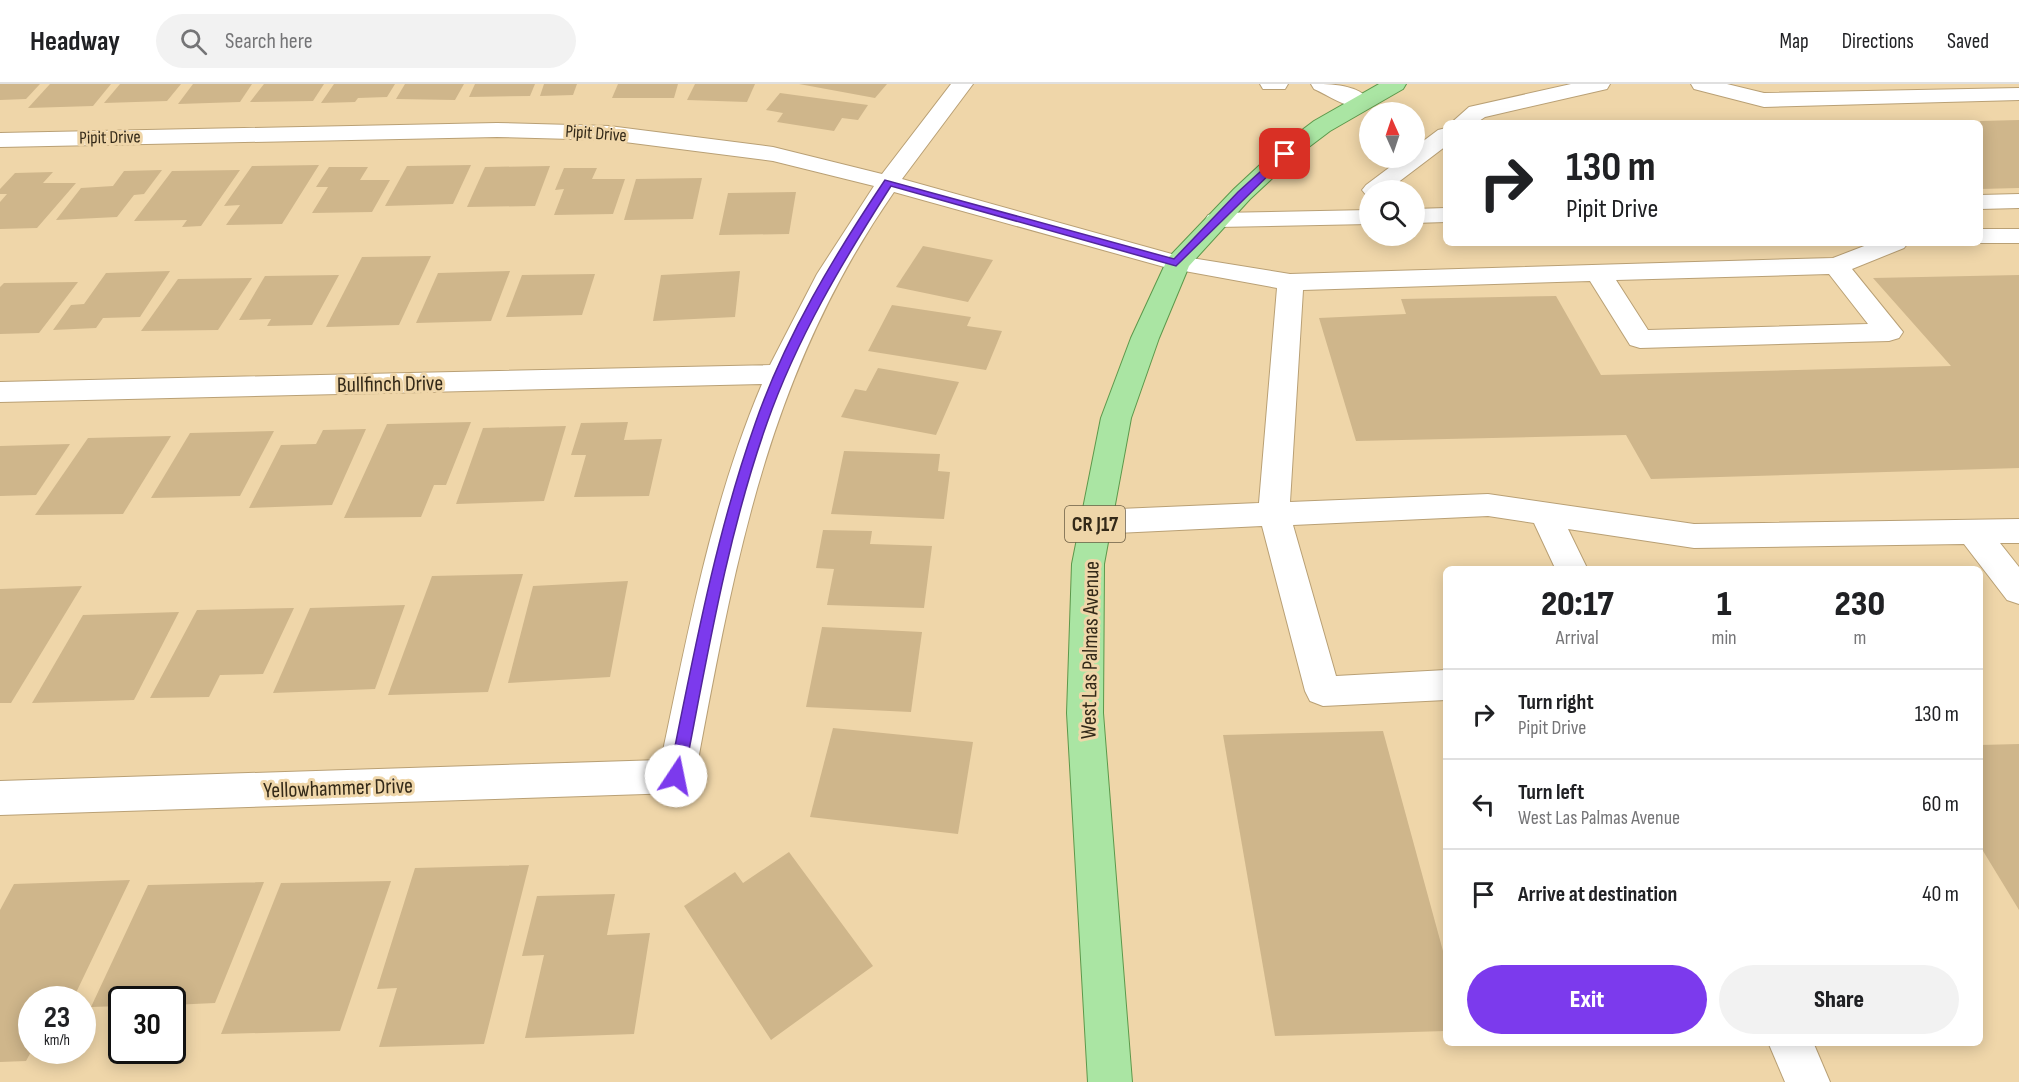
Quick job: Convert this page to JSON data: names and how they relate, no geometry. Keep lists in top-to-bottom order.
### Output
{
  "streets": {
    "main road": ["CR J17", "West Las Palmas Avenue"],
    "street": ["Pipit Drive", "Bullfinch Drive", "Yellowhammer Drive"]
  },
  "crossings": [
    ["Pipit Drive", "West Las Palmas Avenue"],
    ["Bullfinch Drive", "Yellowhammer Drive"]
  ],
  "north": "top",
  "page": {
    "header": "Headway",
    "search": "Search here",
    "nav": ["Map", "Directions", "Saved"],
    "turn": ["130 m", "Pipit Drive"],
    "eta": [
      "20:17",
      "Arrival",
      "1",
      "min",
      "230",
      "m"
    ],
    "list": [
      {
        "name": "Turn right",
        "note": "Pipit Drive",
        "value": "130 m"
      },
      {
        "name": "Turn left",
        "note": "West Las Palmas Avenue",
        "value": "60 m"
      },
      {
        "name": "Arrive at destination",
        "value": "40 m"
      }
    ],
    "buttons": ["Exit", "Share"],
    "speed": "23 km/h",
    "limit": "30"
  }
}
